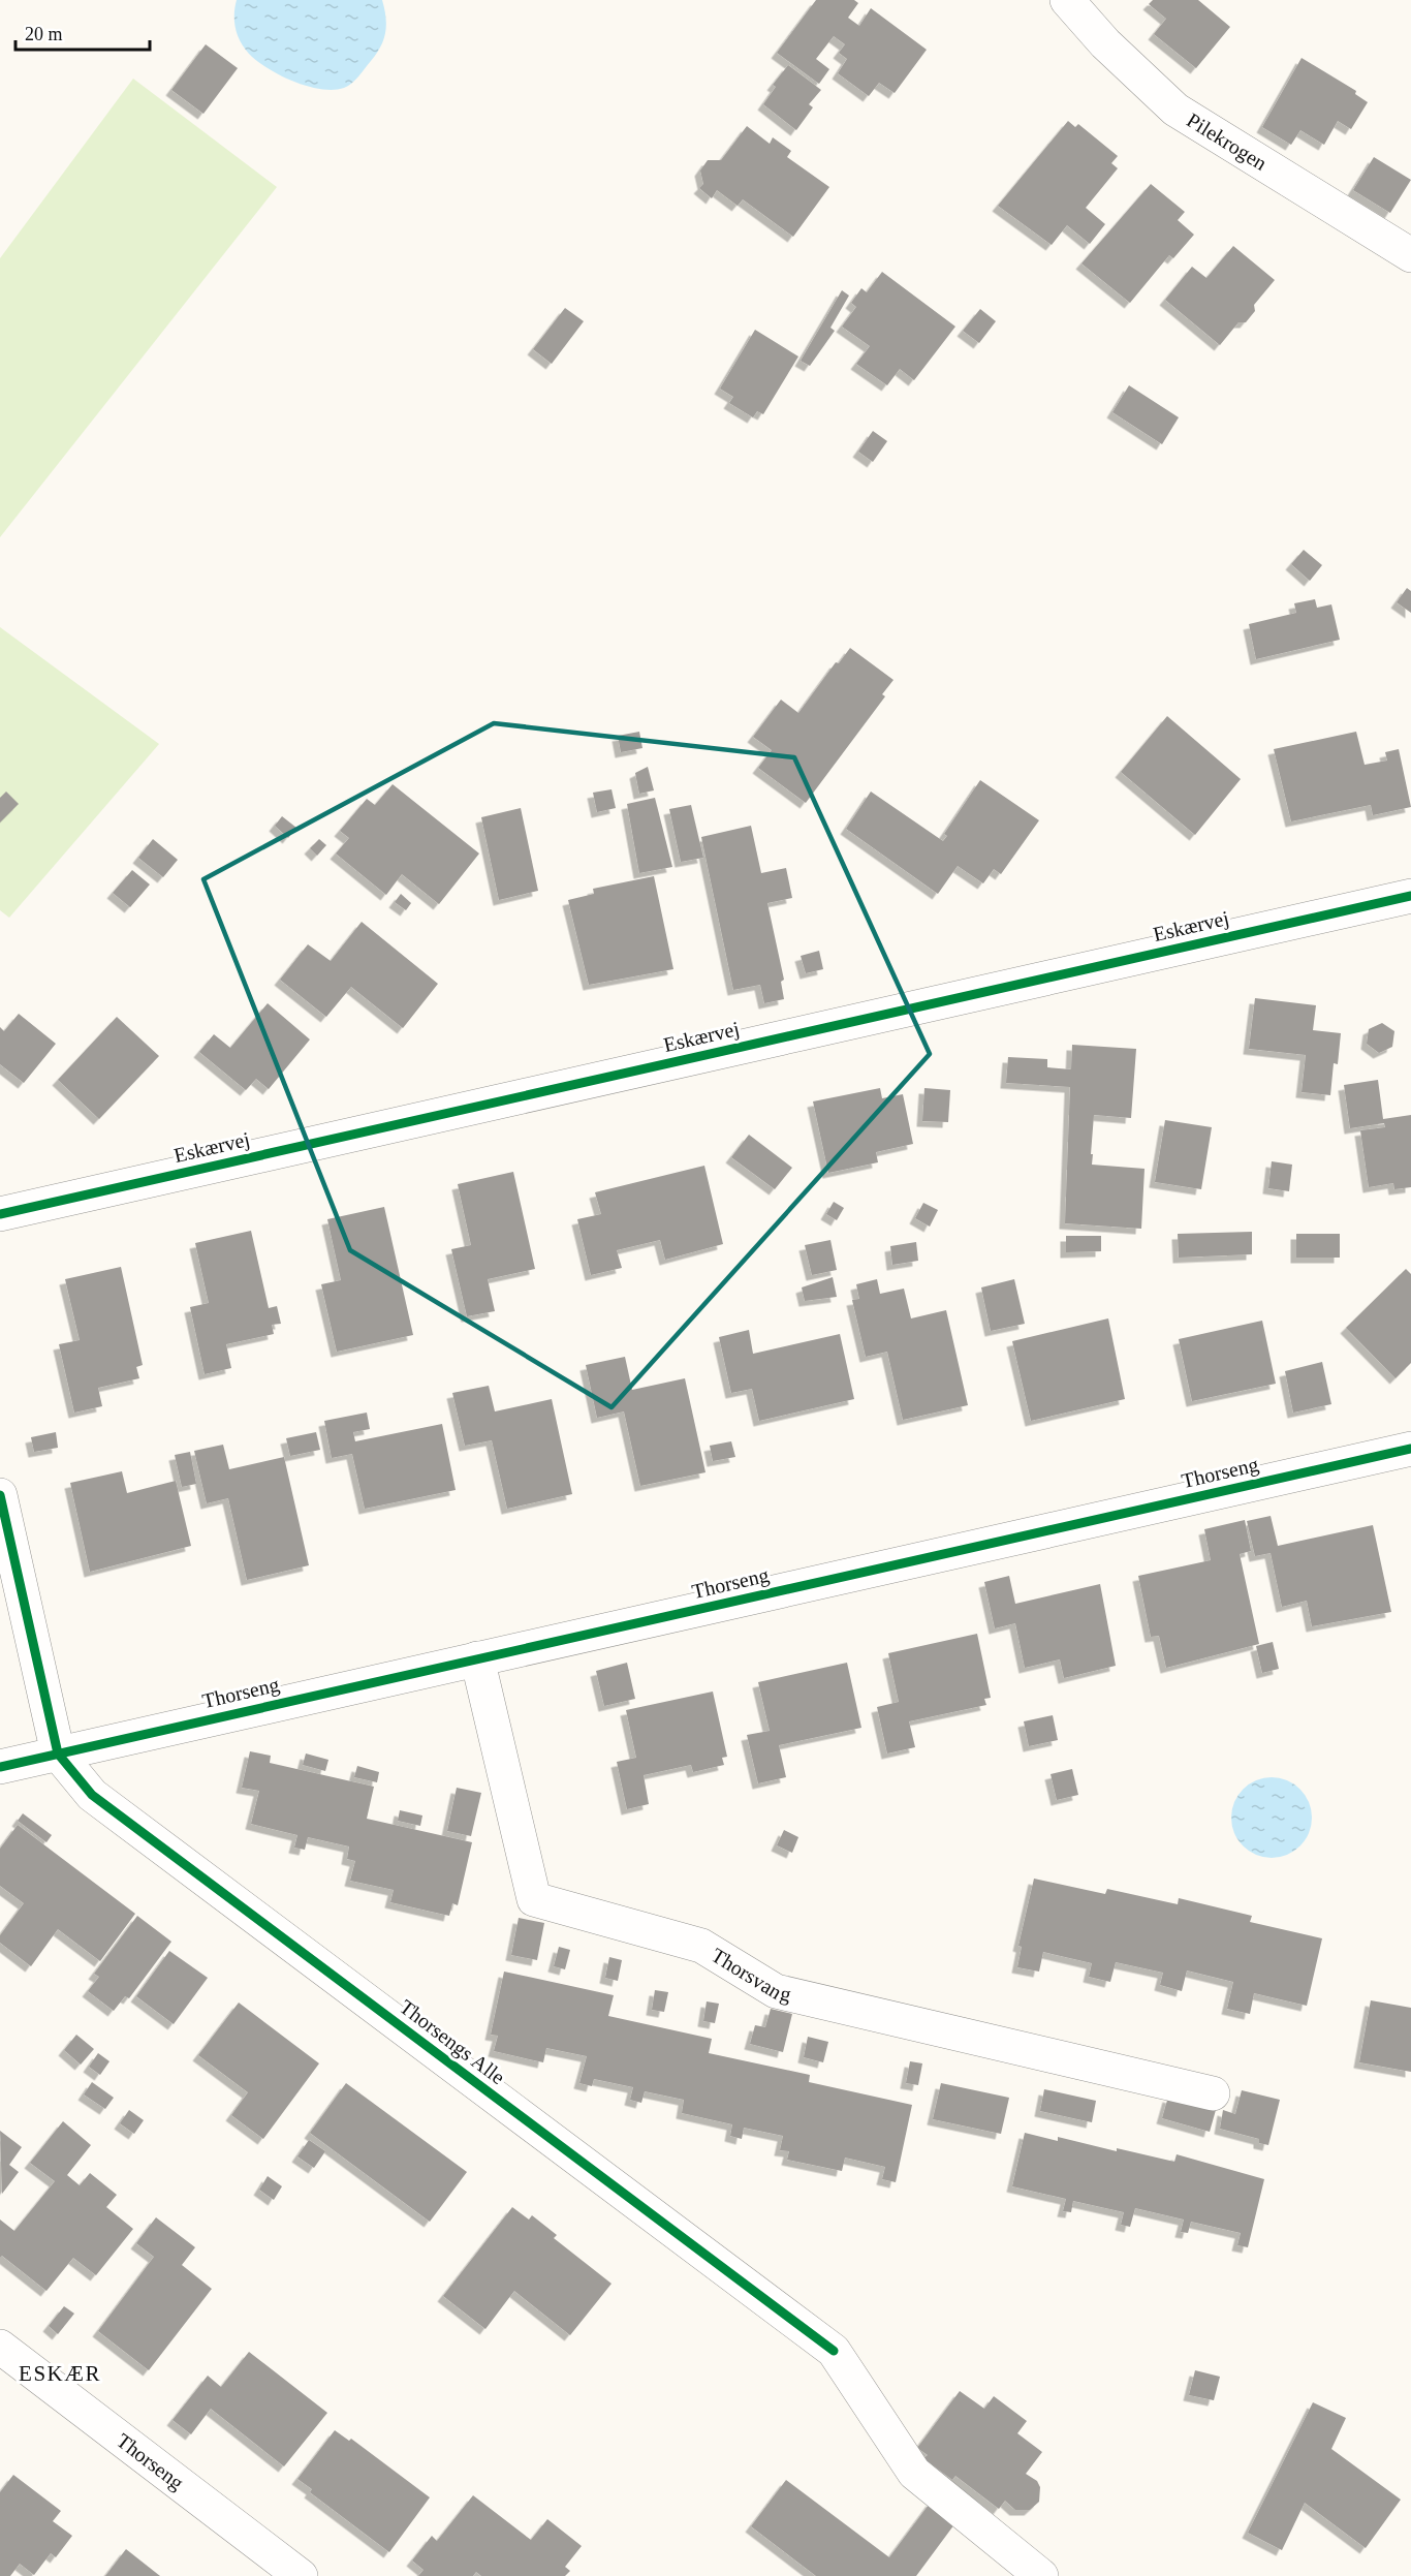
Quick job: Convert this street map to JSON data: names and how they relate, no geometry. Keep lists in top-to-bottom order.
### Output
{
  "streets": {
    "street": [
      "Pilekrogen",
      "Eskærvej",
      "Thorseng",
      "Thorsvang",
      "Thorsengs Alle"
    ]
  },
  "crossings": [
    ["Thorseng", "Thorsvang"],
    ["Thorseng", "Thorsengs Alle"]
  ],
  "districts": ["ESKÆR"],
  "scale_bar": "20 m"
}
